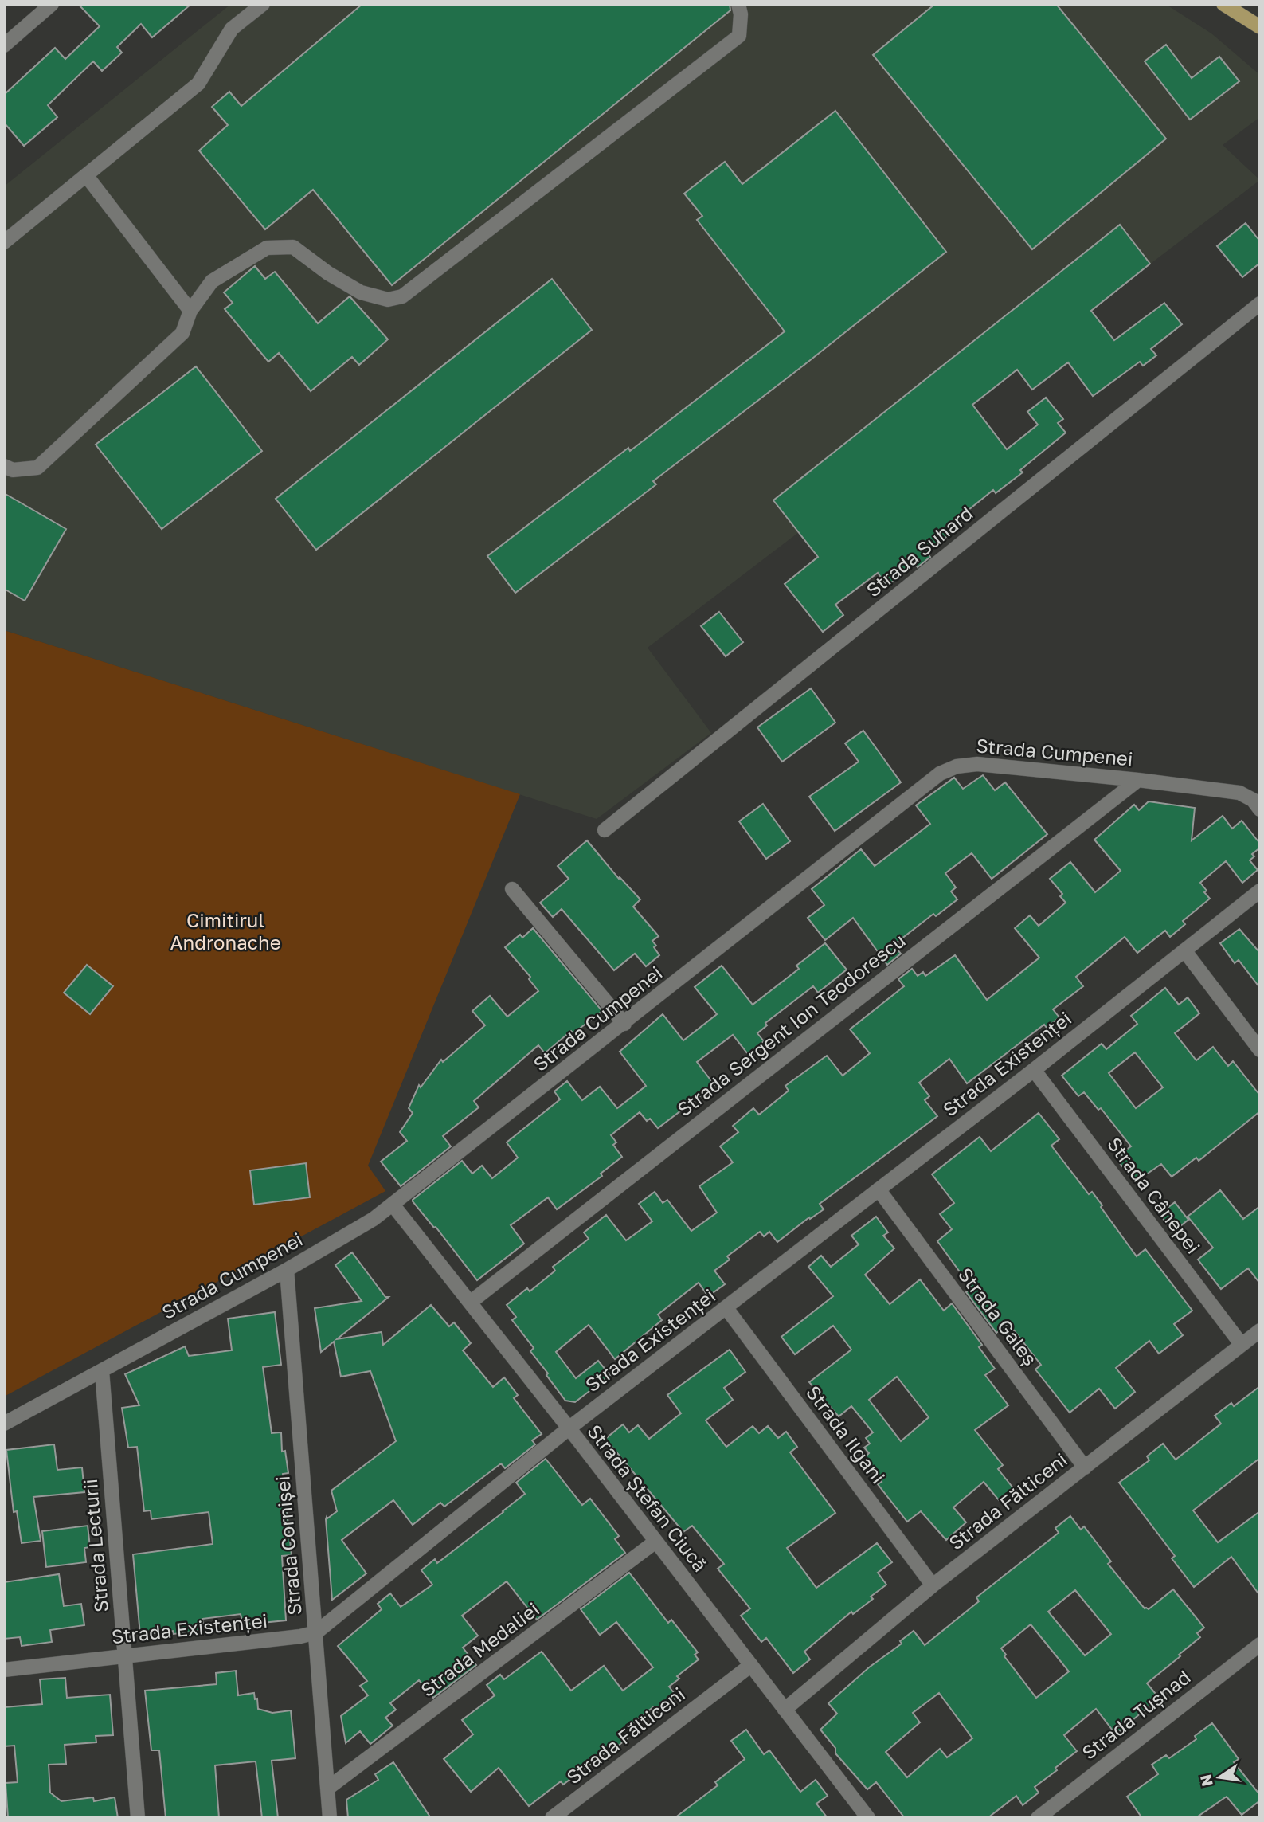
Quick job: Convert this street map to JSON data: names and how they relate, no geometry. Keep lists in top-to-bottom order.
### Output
{
  "streets": {
    "street": [
      "Strada Suhard",
      "Strada Cumpenei",
      "Strada Sergent Ion Teodorescu",
      "Strada Existenței",
      "Strada Cânepei",
      "Strada Galeș",
      "Strada Ilgani",
      "Strada Ștefan Ciucă",
      "Strada Fălticeni",
      "Strada Lecturii",
      "Strada Cornișei",
      "Strada Medaliei",
      "Strada Tușnad"
    ]
  },
  "crossings": [
    ["Strada Cumpenei", "Strada Sergent Ion Teodorescu"],
    ["Strada Cumpenei", "Strada Ștefan Ciucă"],
    ["Strada Cumpenei", "Strada Lecturii"],
    ["Strada Cumpenei", "Strada Cornișei"],
    ["Strada Sergent Ion Teodorescu", "Strada Ștefan Ciucă"],
    ["Strada Existenței", "Strada Cânepei"],
    ["Strada Existenței", "Strada Galeș"],
    ["Strada Existenței", "Strada Ilgani"],
    ["Strada Existenței", "Strada Ștefan Ciucă"],
    ["Strada Existenței", "Strada Lecturii"],
    ["Strada Existenței", "Strada Cornișei"],
    ["Strada Cânepei", "Strada Fălticeni"],
    ["Strada Galeș", "Strada Fălticeni"],
    ["Strada Ilgani", "Strada Fălticeni"],
    ["Strada Ștefan Ciucă", "Strada Fălticeni"],
    ["Strada Ștefan Ciucă", "Strada Medaliei"],
    ["Strada Cornișei", "Strada Medaliei"]
  ],
  "parks": ["Cimitirul Andronache"],
  "north": "left"
}
